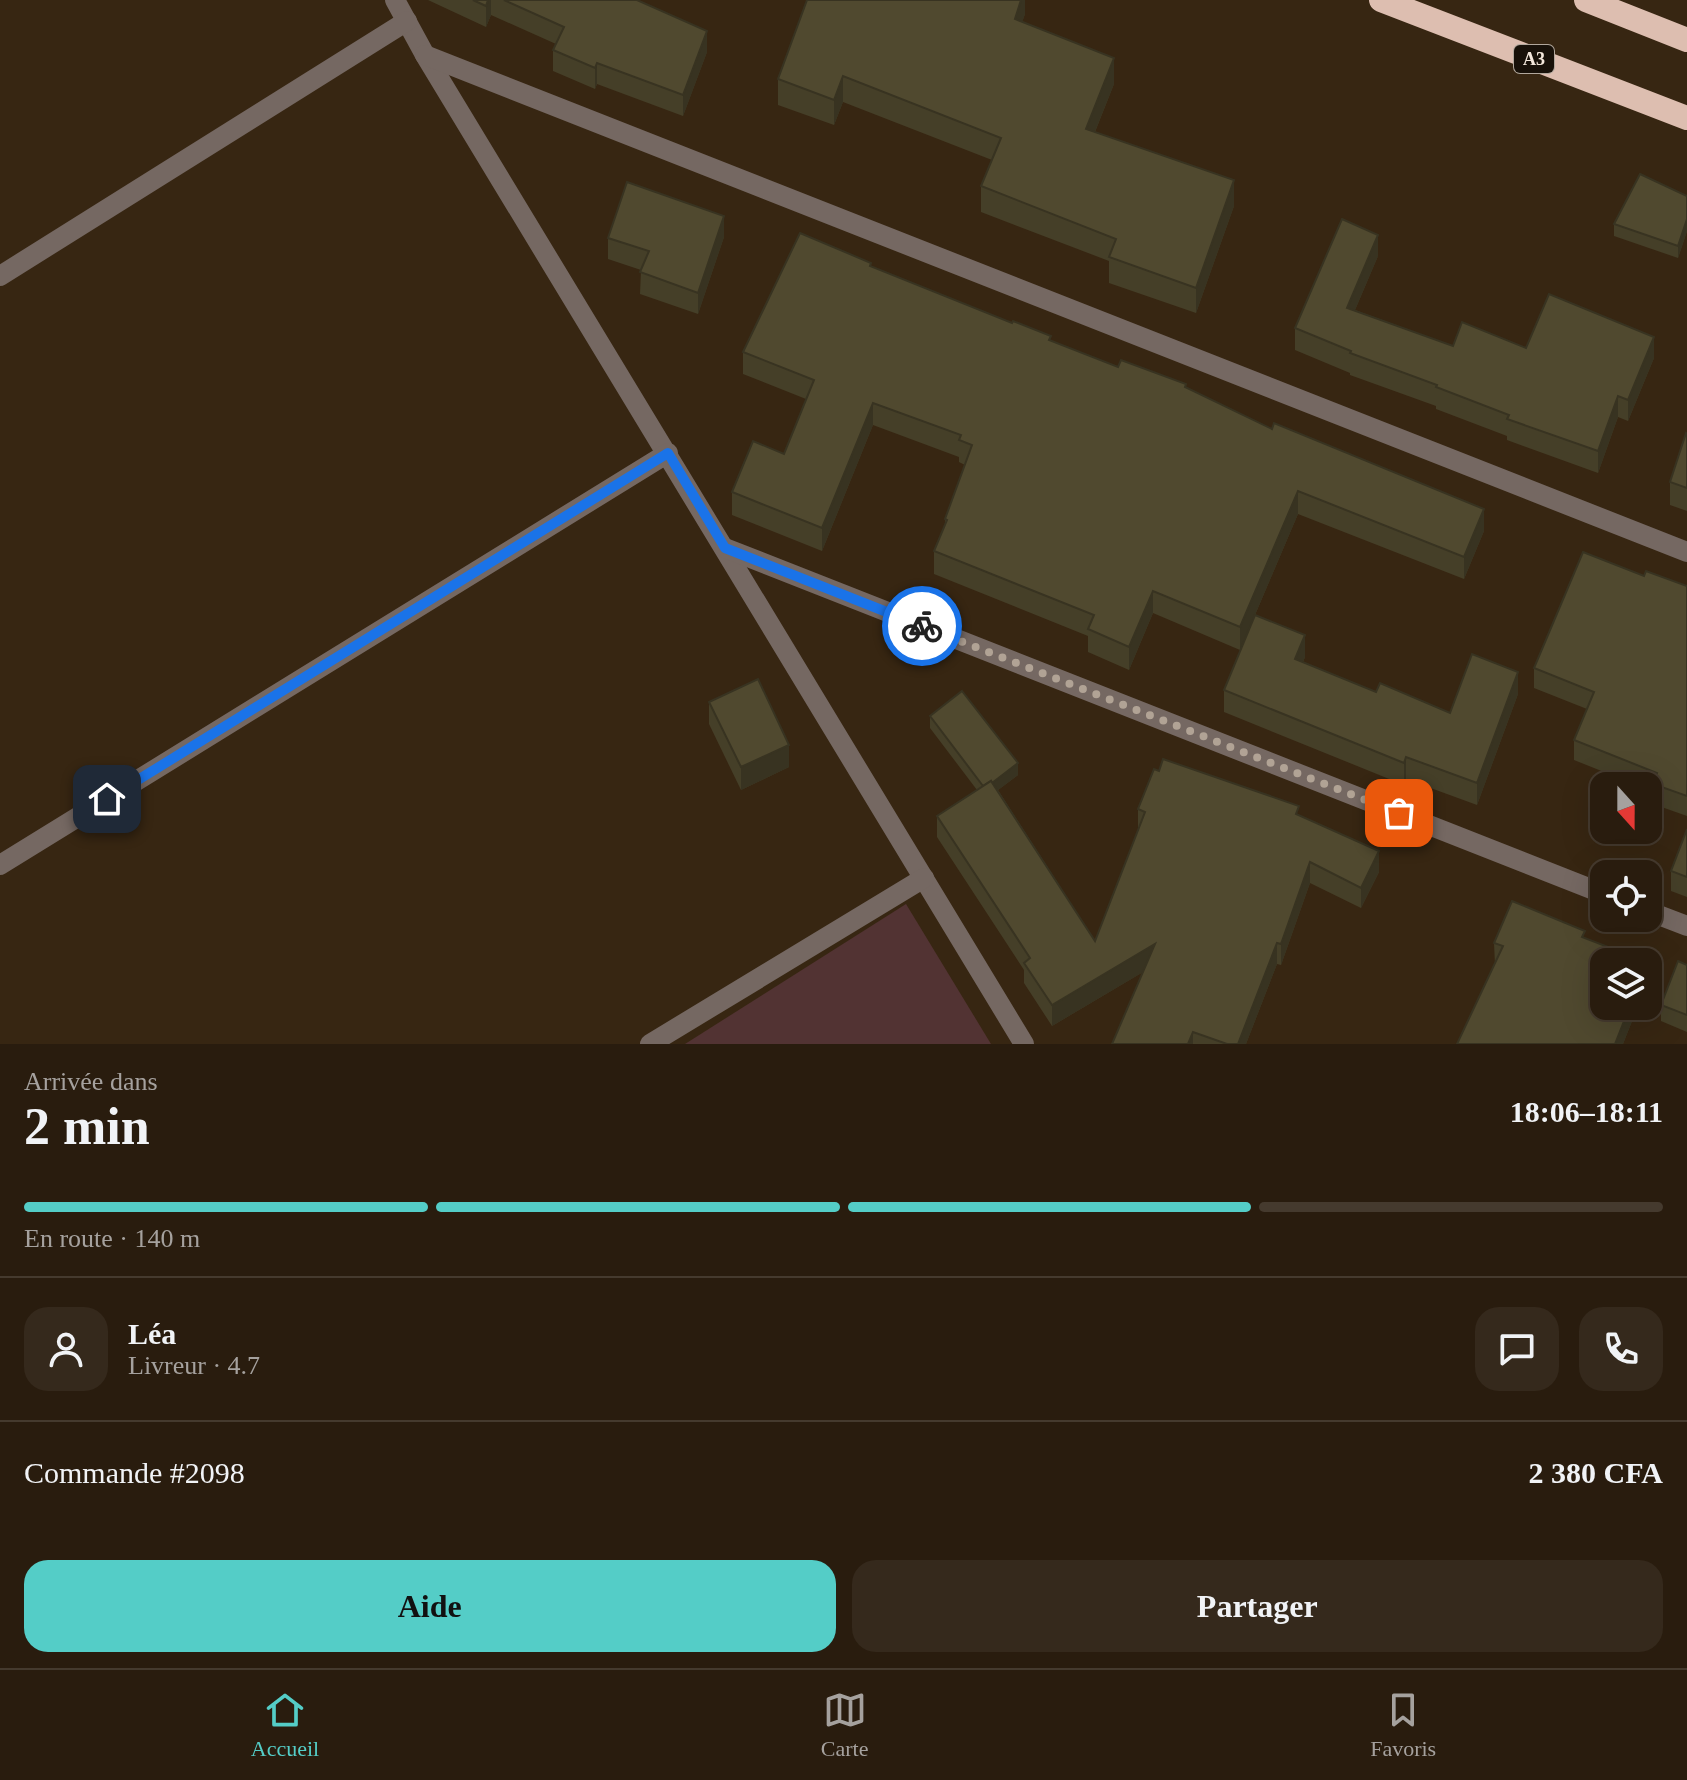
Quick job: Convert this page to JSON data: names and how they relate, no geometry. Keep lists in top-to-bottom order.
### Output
{
  "streets": {
    "highway": ["A3"]
  },
  "north": "bottom",
  "page": {
    "heading": ["2 min", "Arrivée dans", "18:06–18:11"],
    "panel": [
      "Léa",
      "Livreur · 4.7",
      "Commande #2098",
      "2 380 CFA"
    ],
    "bar": "En route · 140 m",
    "buttons": ["Aide", "Partager"],
    "tabs": ["Accueil", "Carte", "Favoris"]
  }
}
